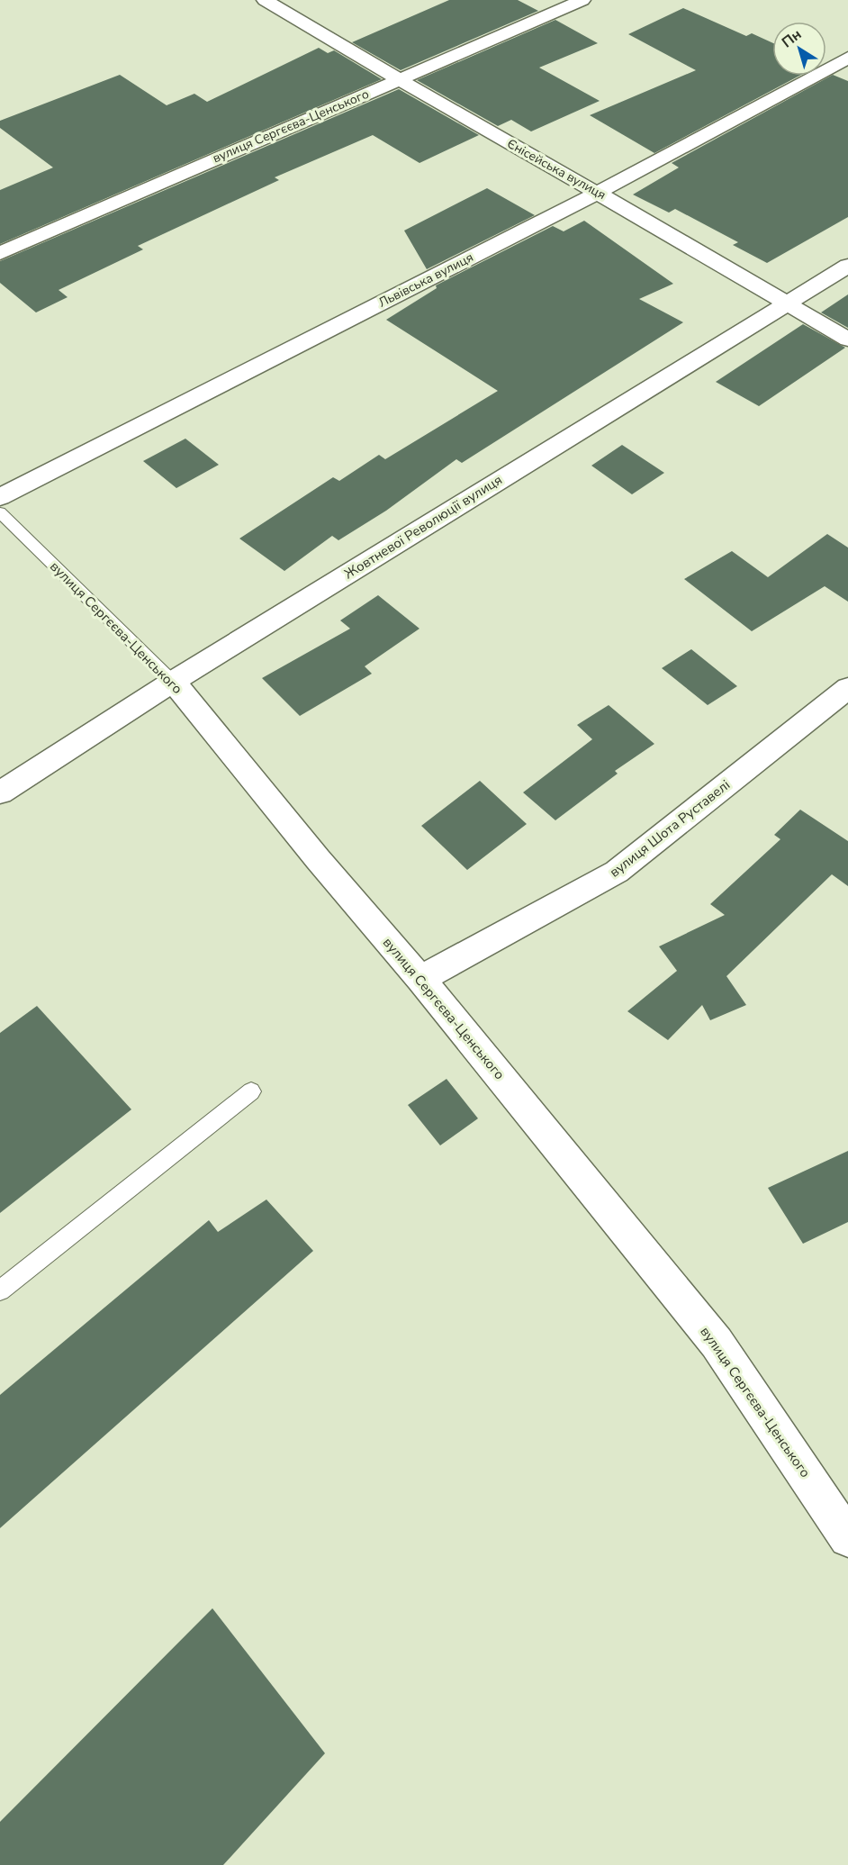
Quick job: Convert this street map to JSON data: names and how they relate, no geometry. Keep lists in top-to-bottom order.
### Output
{
  "streets": {
    "street": [
      "вулиця Сергєєва-Ценського",
      "Єнісейська вулиця",
      "Львівська вулиця",
      "Жовтневої Революції вулиця",
      "вулиця Шота Руставелі"
    ]
  },
  "crossings": [
    ["вулиця Сергєєва-Ценського", "Єнісейська вулиця"],
    ["вулиця Сергєєва-Ценського", "Жовтневої Революції вулиця"],
    ["вулиця Сергєєва-Ценського", "вулиця Шота Руставелі"],
    ["Єнісейська вулиця", "Львівська вулиця"],
    ["Єнісейська вулиця", "Жовтневої Революції вулиця"]
  ],
  "north": "top left"
}
